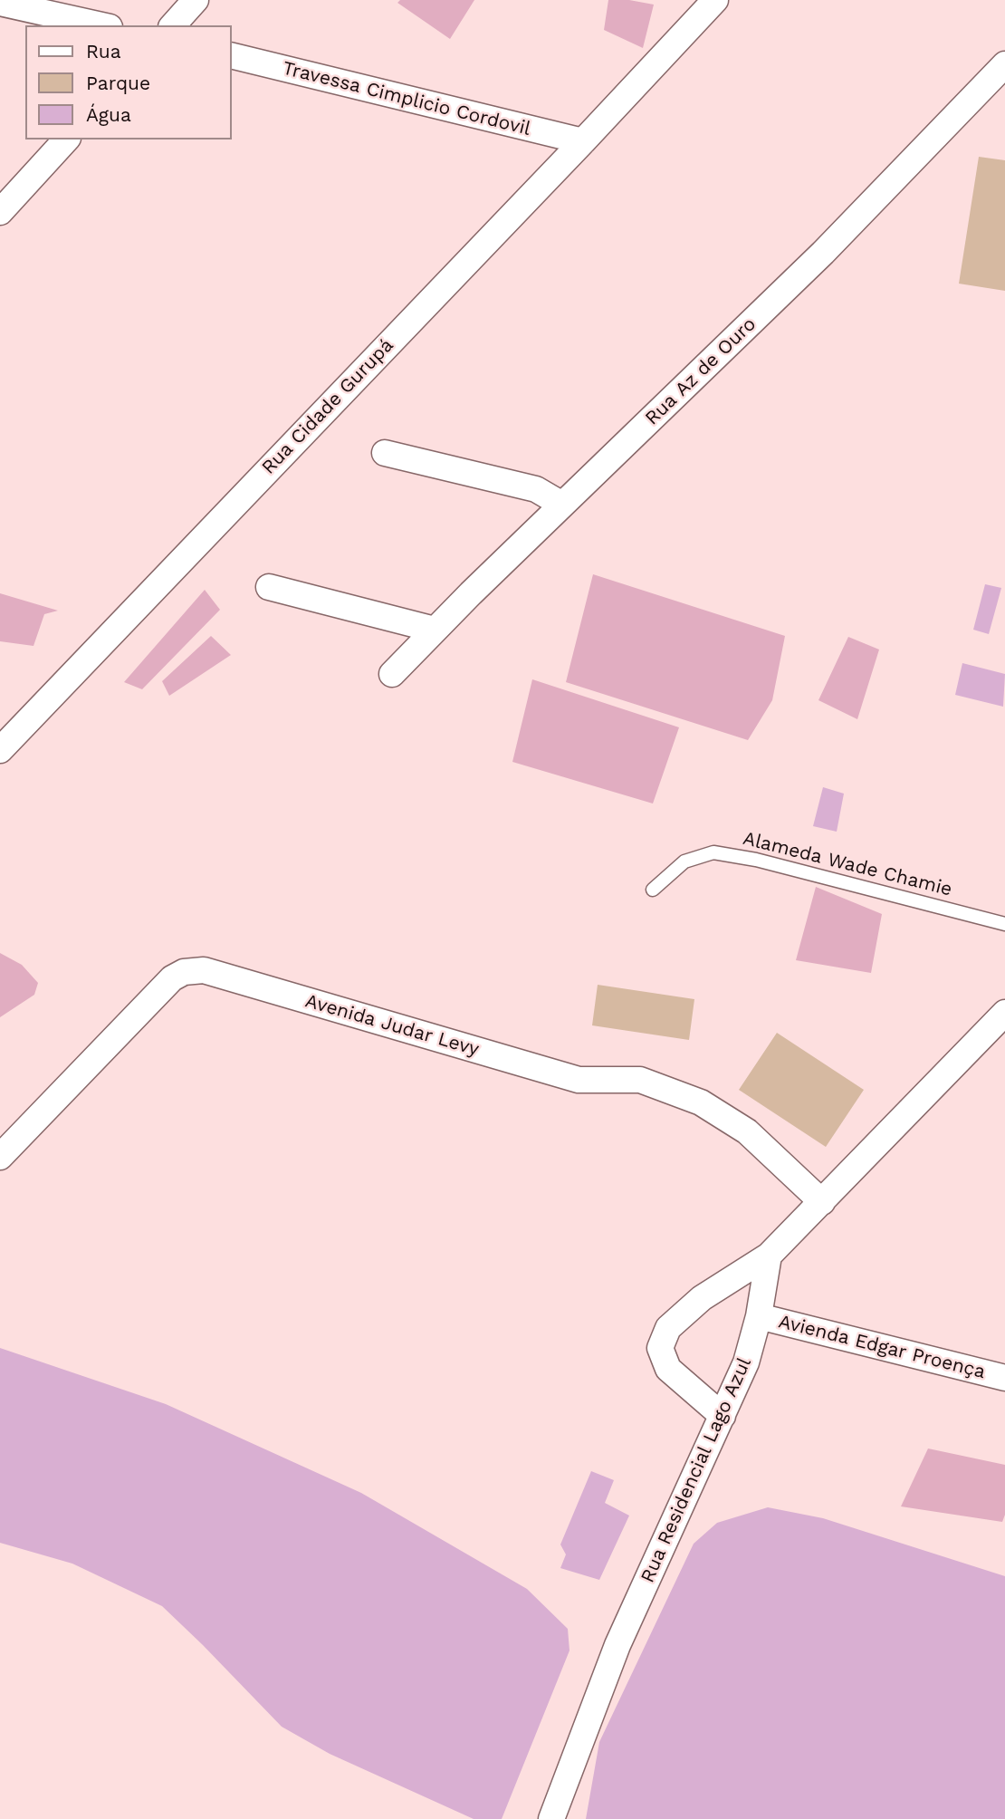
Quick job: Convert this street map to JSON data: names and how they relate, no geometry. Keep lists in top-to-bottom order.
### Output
{
  "streets": {
    "street": [
      "Travessa Cimplicio Cordovil",
      "Rua Az de Ouro",
      "Rua Cidade Gurupá",
      "Avenida Judar Levy",
      "Avienda Edgar Proença",
      "Rua Residencial Lago Azul"
    ],
    "lane": ["Alameda Wade Chamie"]
  },
  "crossings": [
    ["Travessa Cimplicio Cordovil", "Rua Cidade Gurupá"],
    ["Avienda Edgar Proença", "Rua Residencial Lago Azul"]
  ],
  "legend": ["Rua", "Parque", "Água"]
}
